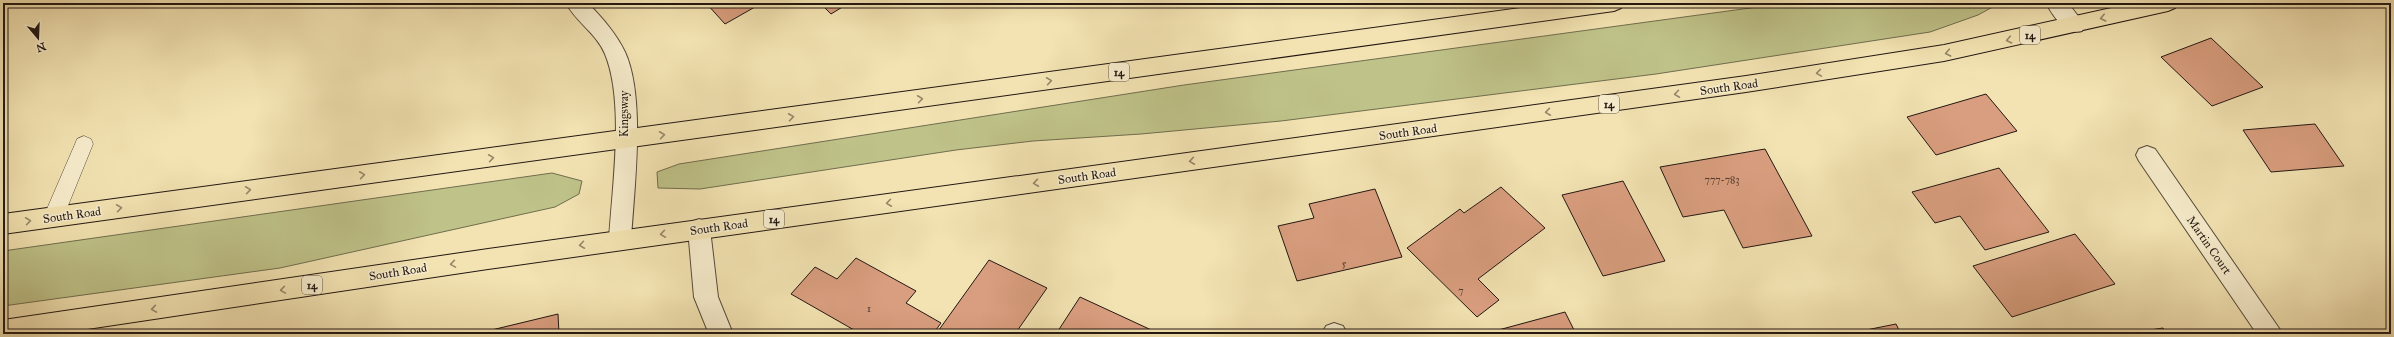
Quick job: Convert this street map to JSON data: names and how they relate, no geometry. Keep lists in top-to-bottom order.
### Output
{
  "streets": {
    "highway": ["14", "South Road"],
    "street": ["Kingsway", "Martin Court"]
  },
  "crossings": [
    ["South Road", "Kingsway"]
  ],
  "house_numbers": [
    "777-783",
    "5",
    "7",
    "1"
  ],
  "north": "bottom"
}
